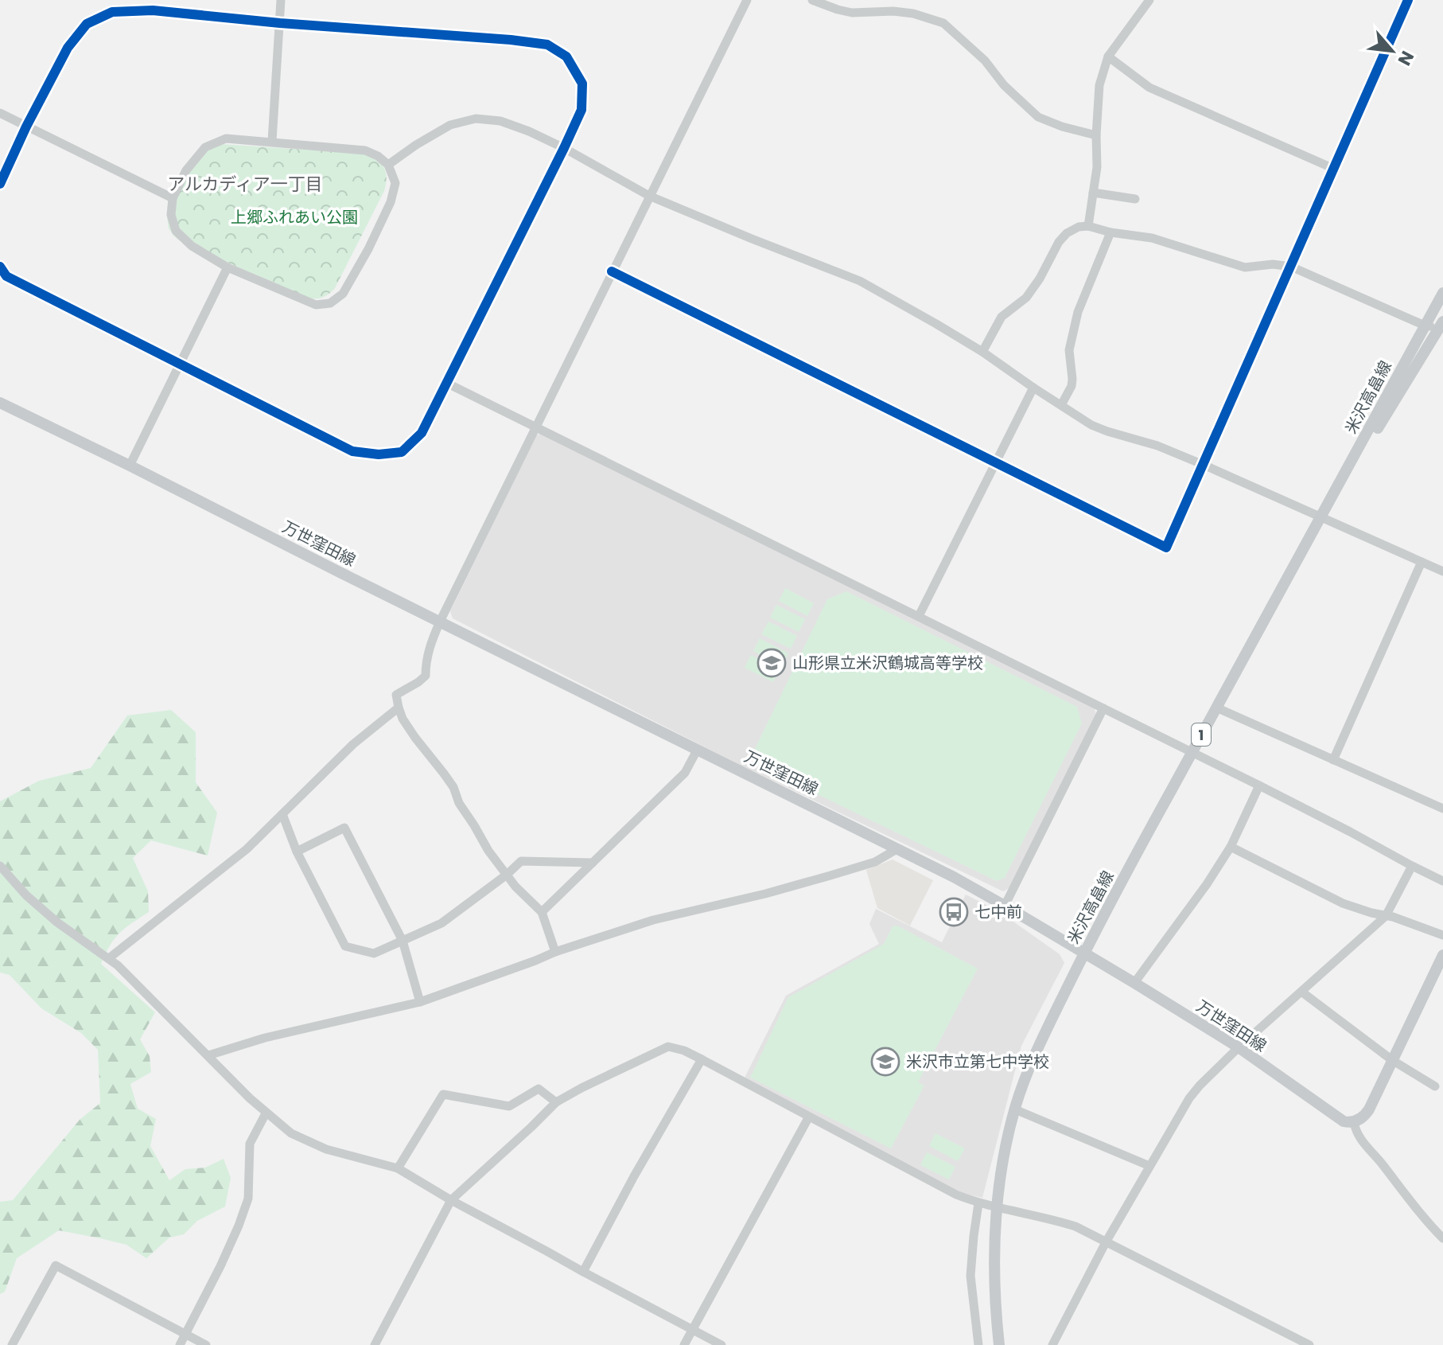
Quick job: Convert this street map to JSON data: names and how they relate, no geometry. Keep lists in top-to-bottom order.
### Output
{
  "streets": {
    "main road": ["米沢高畠線", "万世窪田線", "1"]
  },
  "crossings": [
    ["米沢高畠線", "万世窪田線"]
  ],
  "districts": ["アルカディア一丁目"],
  "parks": ["上郷ふれあい公園"],
  "places": {
    "school or university": ["山形県立米沢鶴城高等学校", "米沢市立第七中学校"],
    "bus stop": ["七中前"]
  },
  "north": "bottom right"
}
